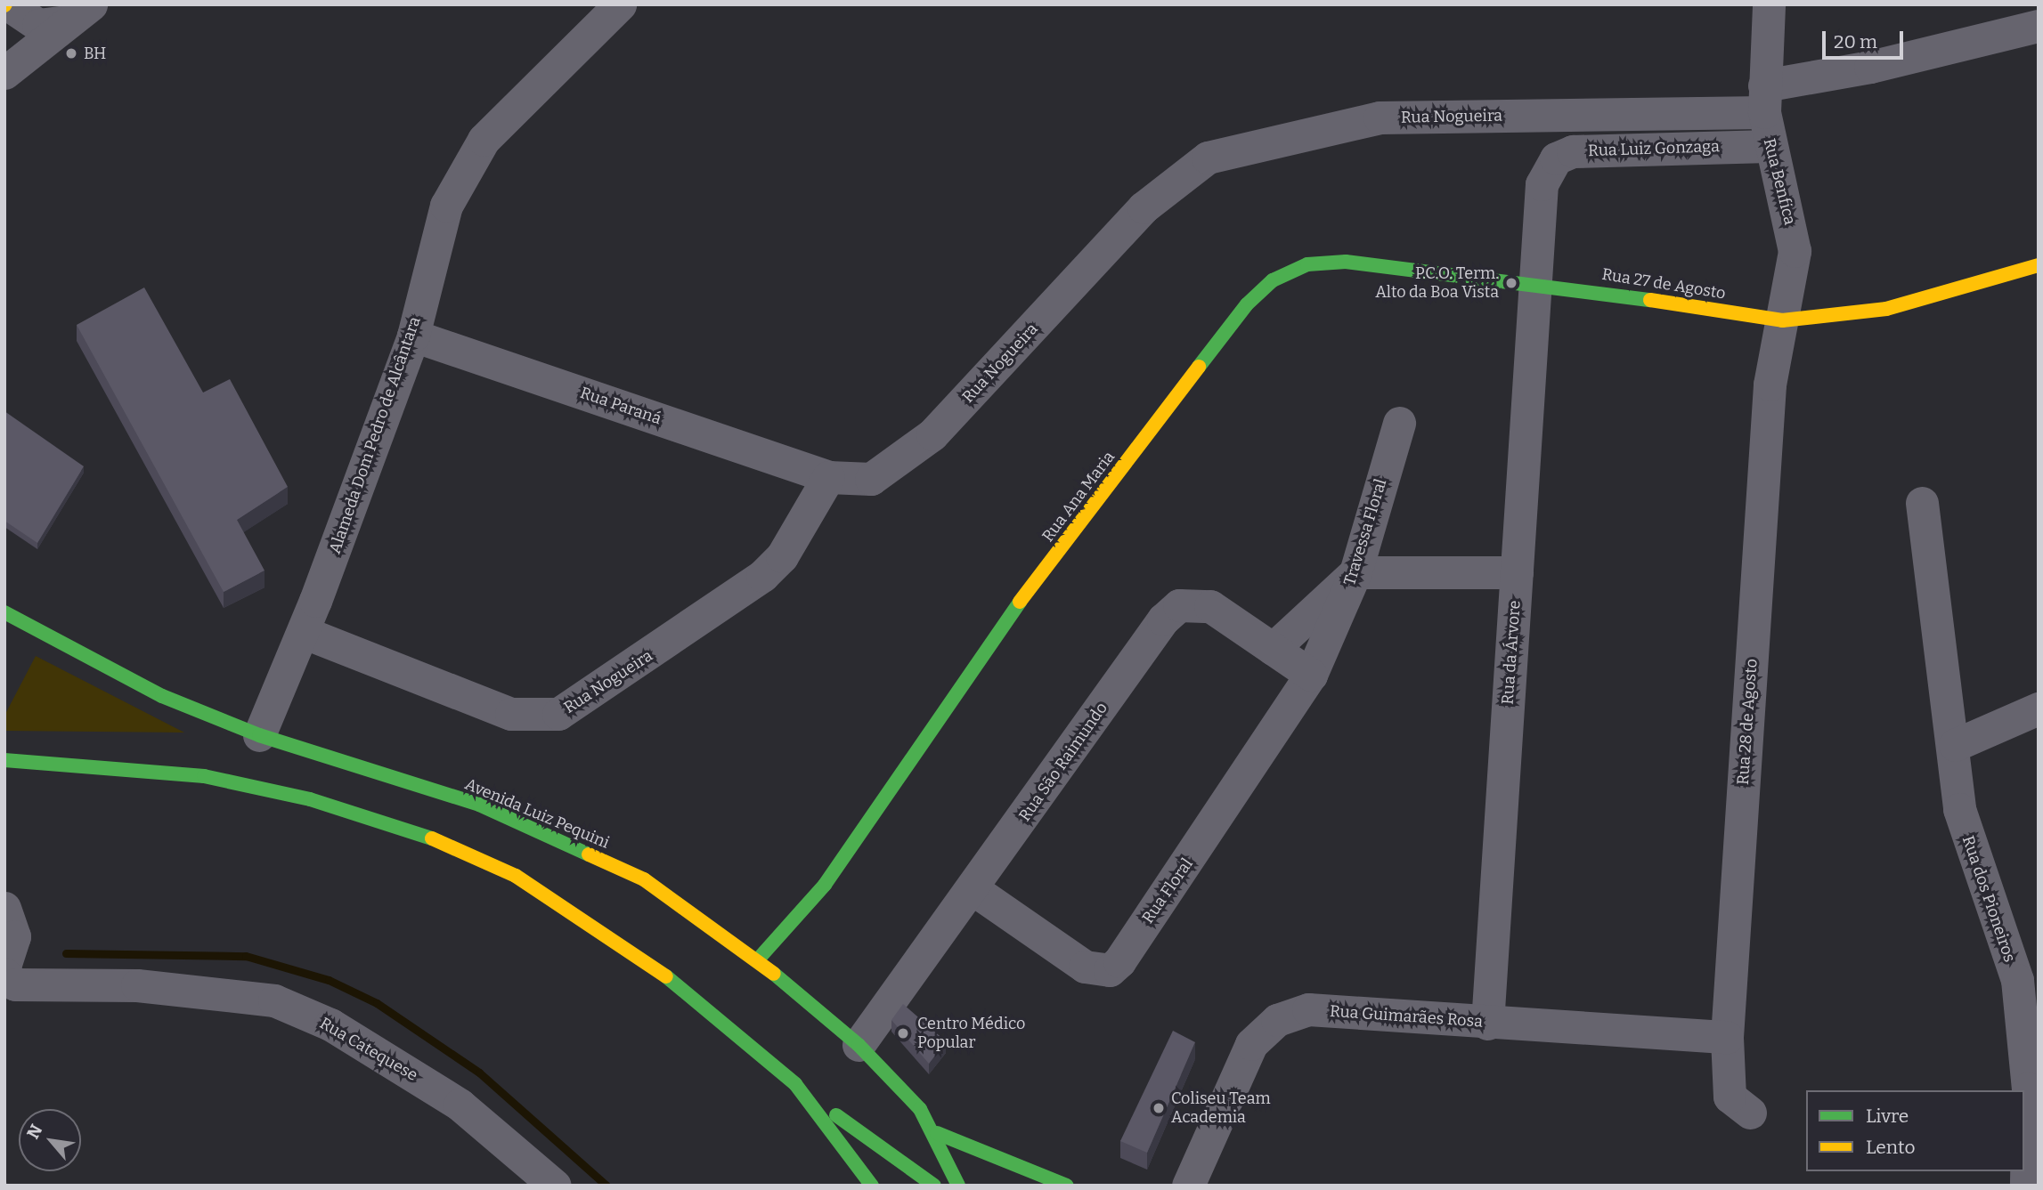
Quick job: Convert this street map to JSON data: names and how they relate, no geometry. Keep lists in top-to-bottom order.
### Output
{
  "streets": {
    "main road": ["Rua 27 de Agosto", "Rua Ana Maria", "Avenida Luiz Pequini"],
    "street": [
      "Rua Nogueira",
      "Rua Luiz Gonzaga",
      "Rua Benfica",
      "Rua Paraná",
      "Alameda Dom Pedro de Alcântara",
      "Travessa Floral",
      "Rua da Árvore",
      "Rua 28 de Agosto",
      "Rua São Raimundo",
      "Rua Floral",
      "Rua dos Pioneiros",
      "Rua Guimarães Rosa",
      "Rua Catequese"
    ]
  },
  "crossings": [
    ["Rua Nogueira", "Rua Benfica"],
    ["Rua Nogueira", "Rua Paraná"],
    ["Rua Nogueira", "Alameda Dom Pedro de Alcântara"],
    ["Rua Luiz Gonzaga", "Rua Benfica"],
    ["Rua Luiz Gonzaga", "Rua 27 de Agosto"],
    ["Rua Luiz Gonzaga", "Rua Ana Maria"],
    ["Rua Luiz Gonzaga", "Rua da Árvore"],
    ["Rua Benfica", "Rua 27 de Agosto"],
    ["Rua Benfica", "Rua 28 de Agosto"],
    ["Rua 27 de Agosto", "Rua Ana Maria"],
    ["Rua 27 de Agosto", "Rua da Árvore"],
    ["Rua 27 de Agosto", "Rua 28 de Agosto"],
    ["Rua Paraná", "Alameda Dom Pedro de Alcântara"],
    ["Alameda Dom Pedro de Alcântara", "Avenida Luiz Pequini"],
    ["Rua Ana Maria", "Rua da Árvore"],
    ["Rua Ana Maria", "Avenida Luiz Pequini"],
    ["Travessa Floral", "Rua São Raimundo"],
    ["Travessa Floral", "Rua Floral"],
    ["Rua da Árvore", "Rua Guimarães Rosa"],
    ["Rua 28 de Agosto", "Rua Guimarães Rosa"],
    ["Rua São Raimundo", "Avenida Luiz Pequini"],
    ["Rua São Raimundo", "Rua Floral"]
  ],
  "places": [
    "BH",
    "P.C.O. Term. Alto da Boa Vista",
    "Centro Médico Popular",
    "Coliseu Team Academia"
  ],
  "legend": ["Livre", "Lento"],
  "scale_bar": "20 m",
  "north": "top left"
}
